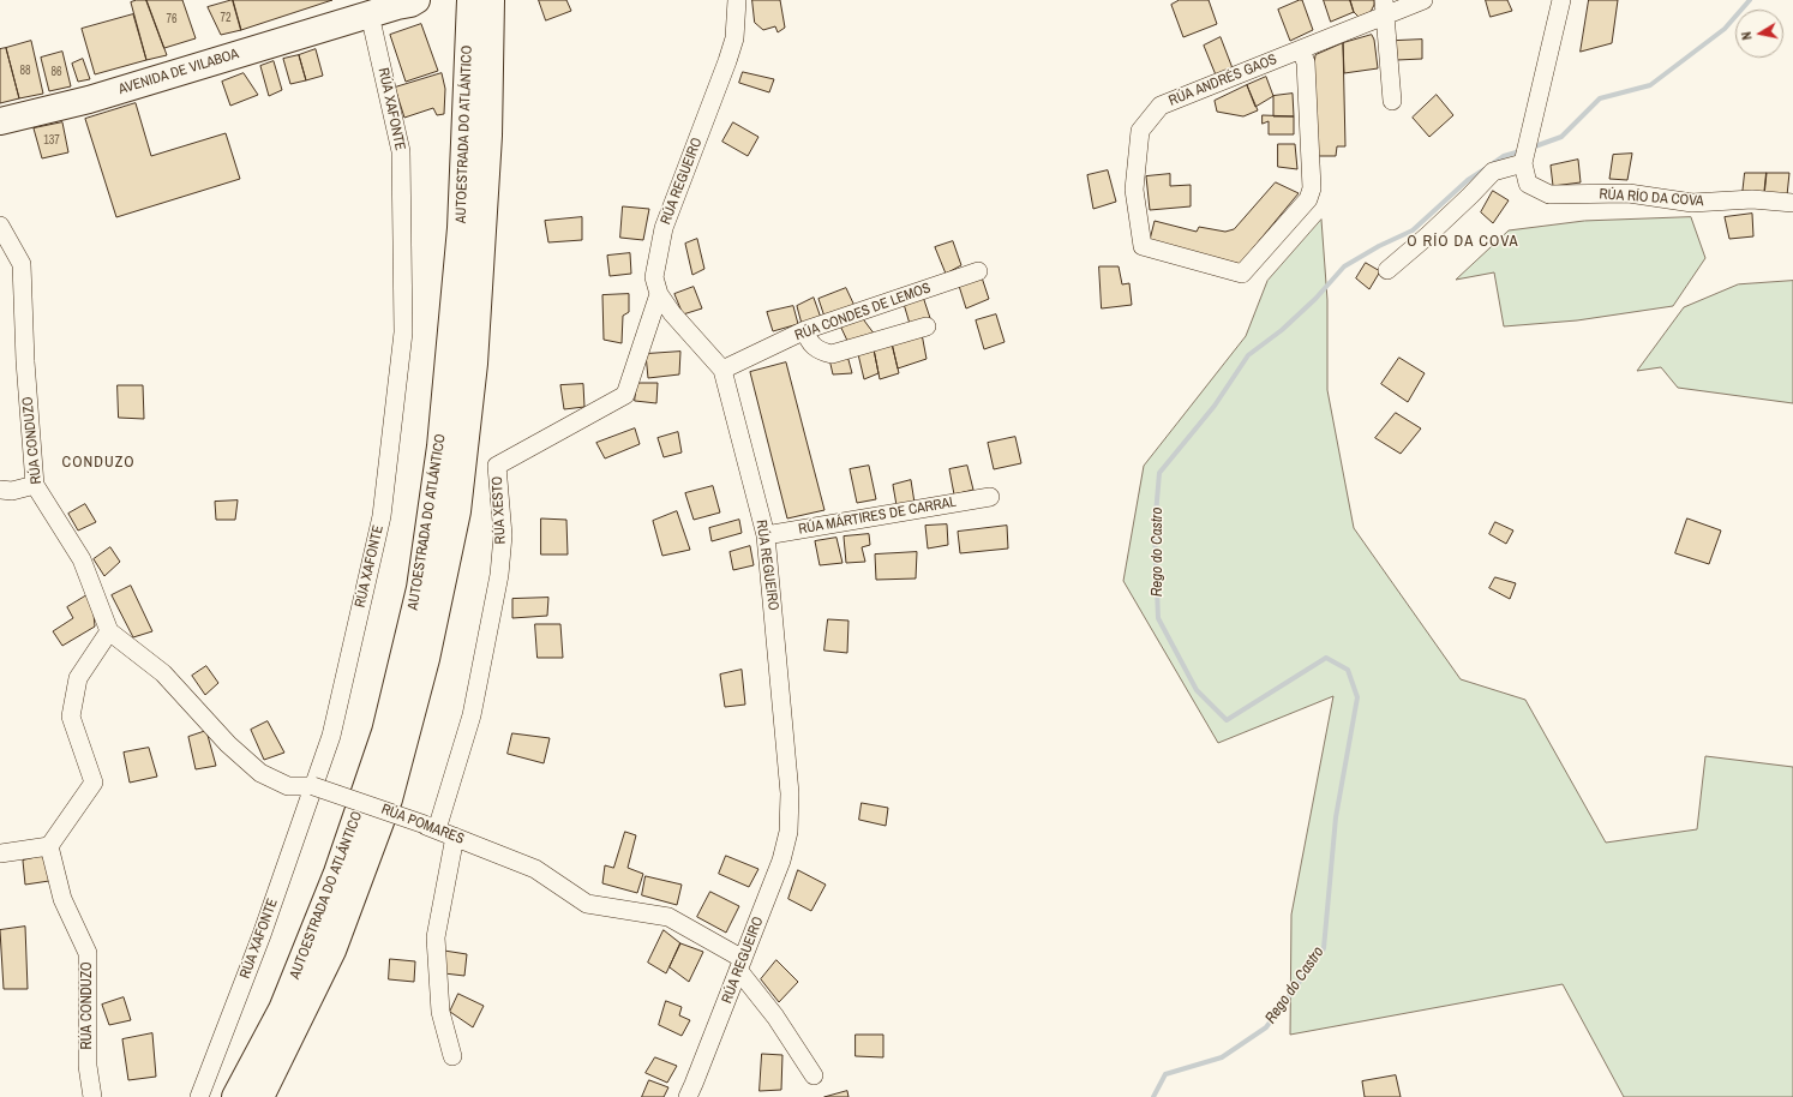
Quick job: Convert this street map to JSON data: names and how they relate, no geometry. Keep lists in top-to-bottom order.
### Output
{
  "streets": {
    "highway": ["AVENIDA DE VILABOA", "AUTOESTRADA DO ATLÁNTICO"],
    "street": [
      "RÚA ANDRÉS GAOS",
      "RÚA XAFONTE",
      "RÚA REGUEIRO",
      "RÚA RÍO DA COVA",
      "RÚA CONDES DE LEMOS",
      "RÚA CONDUZO",
      "RÚA XESTO",
      "RÚA MÁRTIRES DE CARRAL",
      "RÚA POMARES"
    ]
  },
  "crossings": [
    ["AVENIDA DE VILABOA", "RÚA XAFONTE"],
    ["RÚA XAFONTE", "RÚA POMARES"],
    ["RÚA REGUEIRO", "RÚA CONDES DE LEMOS"],
    ["RÚA REGUEIRO", "RÚA XESTO"],
    ["RÚA REGUEIRO", "RÚA MÁRTIRES DE CARRAL"],
    ["RÚA REGUEIRO", "RÚA POMARES"],
    ["RÚA CONDUZO", "RÚA POMARES"],
    ["RÚA XESTO", "RÚA POMARES"]
  ],
  "districts": ["O RÍO DA COVA", "CONDUZO"],
  "water": ["Rego do Castro"],
  "house_numbers": [
    "72",
    "76",
    "88",
    "86",
    "137"
  ],
  "north": "left"
}
